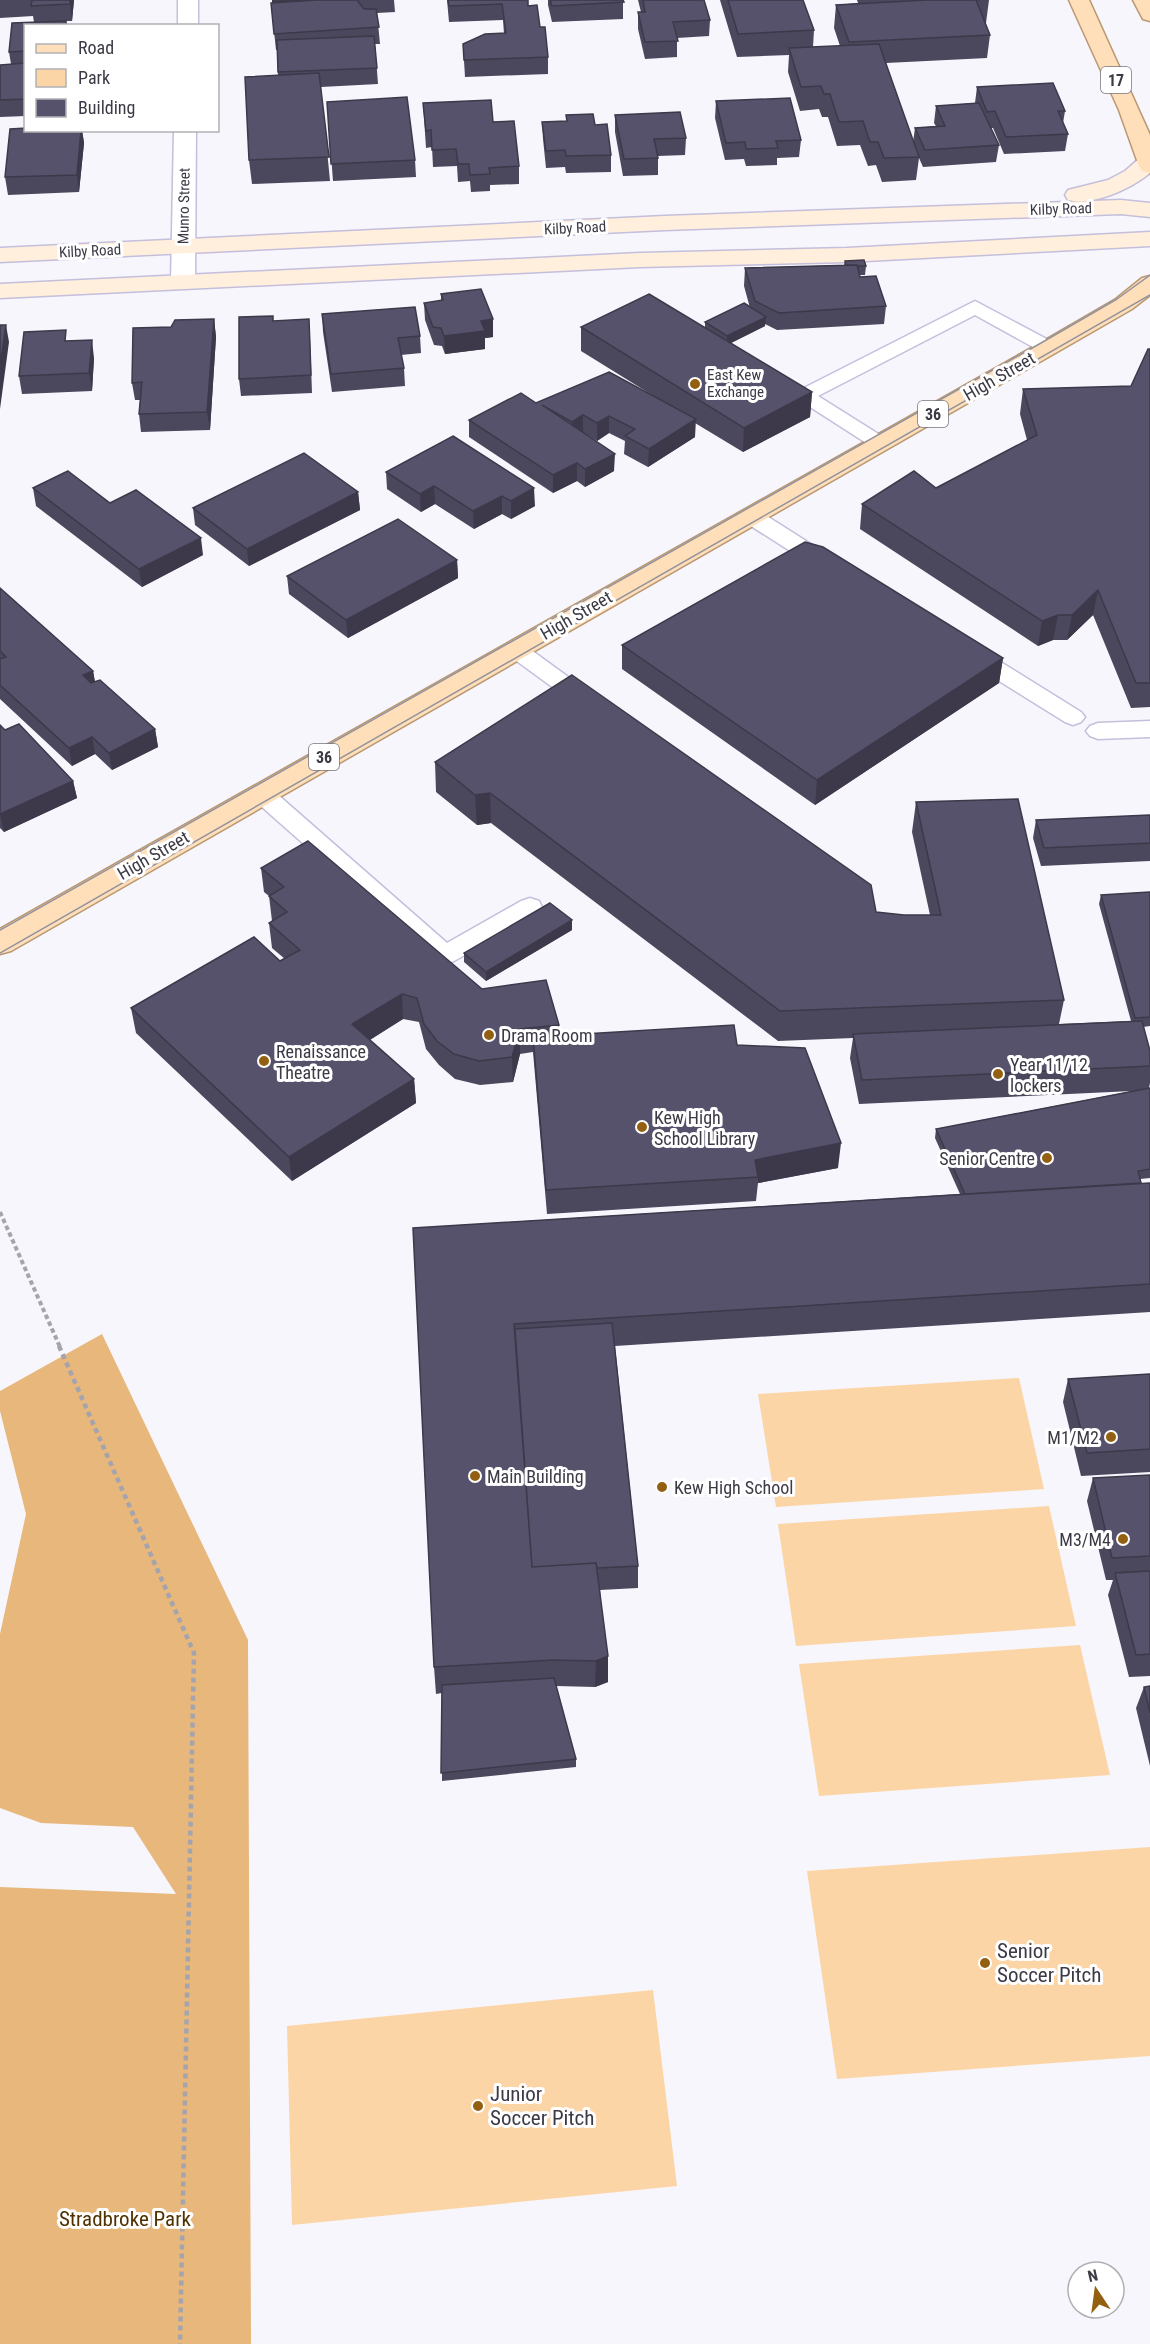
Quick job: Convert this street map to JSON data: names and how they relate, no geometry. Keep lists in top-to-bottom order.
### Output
{
  "streets": {
    "main road": ["17", "High Street", "36"],
    "street": ["Munro Street", "Kilby Road"]
  },
  "crossings": [
    ["Munro Street", "Kilby Road"]
  ],
  "parks": ["Stradbroke Park"],
  "places": [
    "East Kew Exchange",
    "Drama Room",
    "Renaissance Theatre",
    "Year 11/12 lockers",
    "Kew High School Library",
    "Senior Centre",
    "M1/M2",
    "Main Building",
    "Kew High School",
    "M3/M4",
    "Senior Soccer Pitch",
    "Junior Soccer Pitch"
  ],
  "legend": ["Road", "Park", "Building"],
  "north": "top"
}
